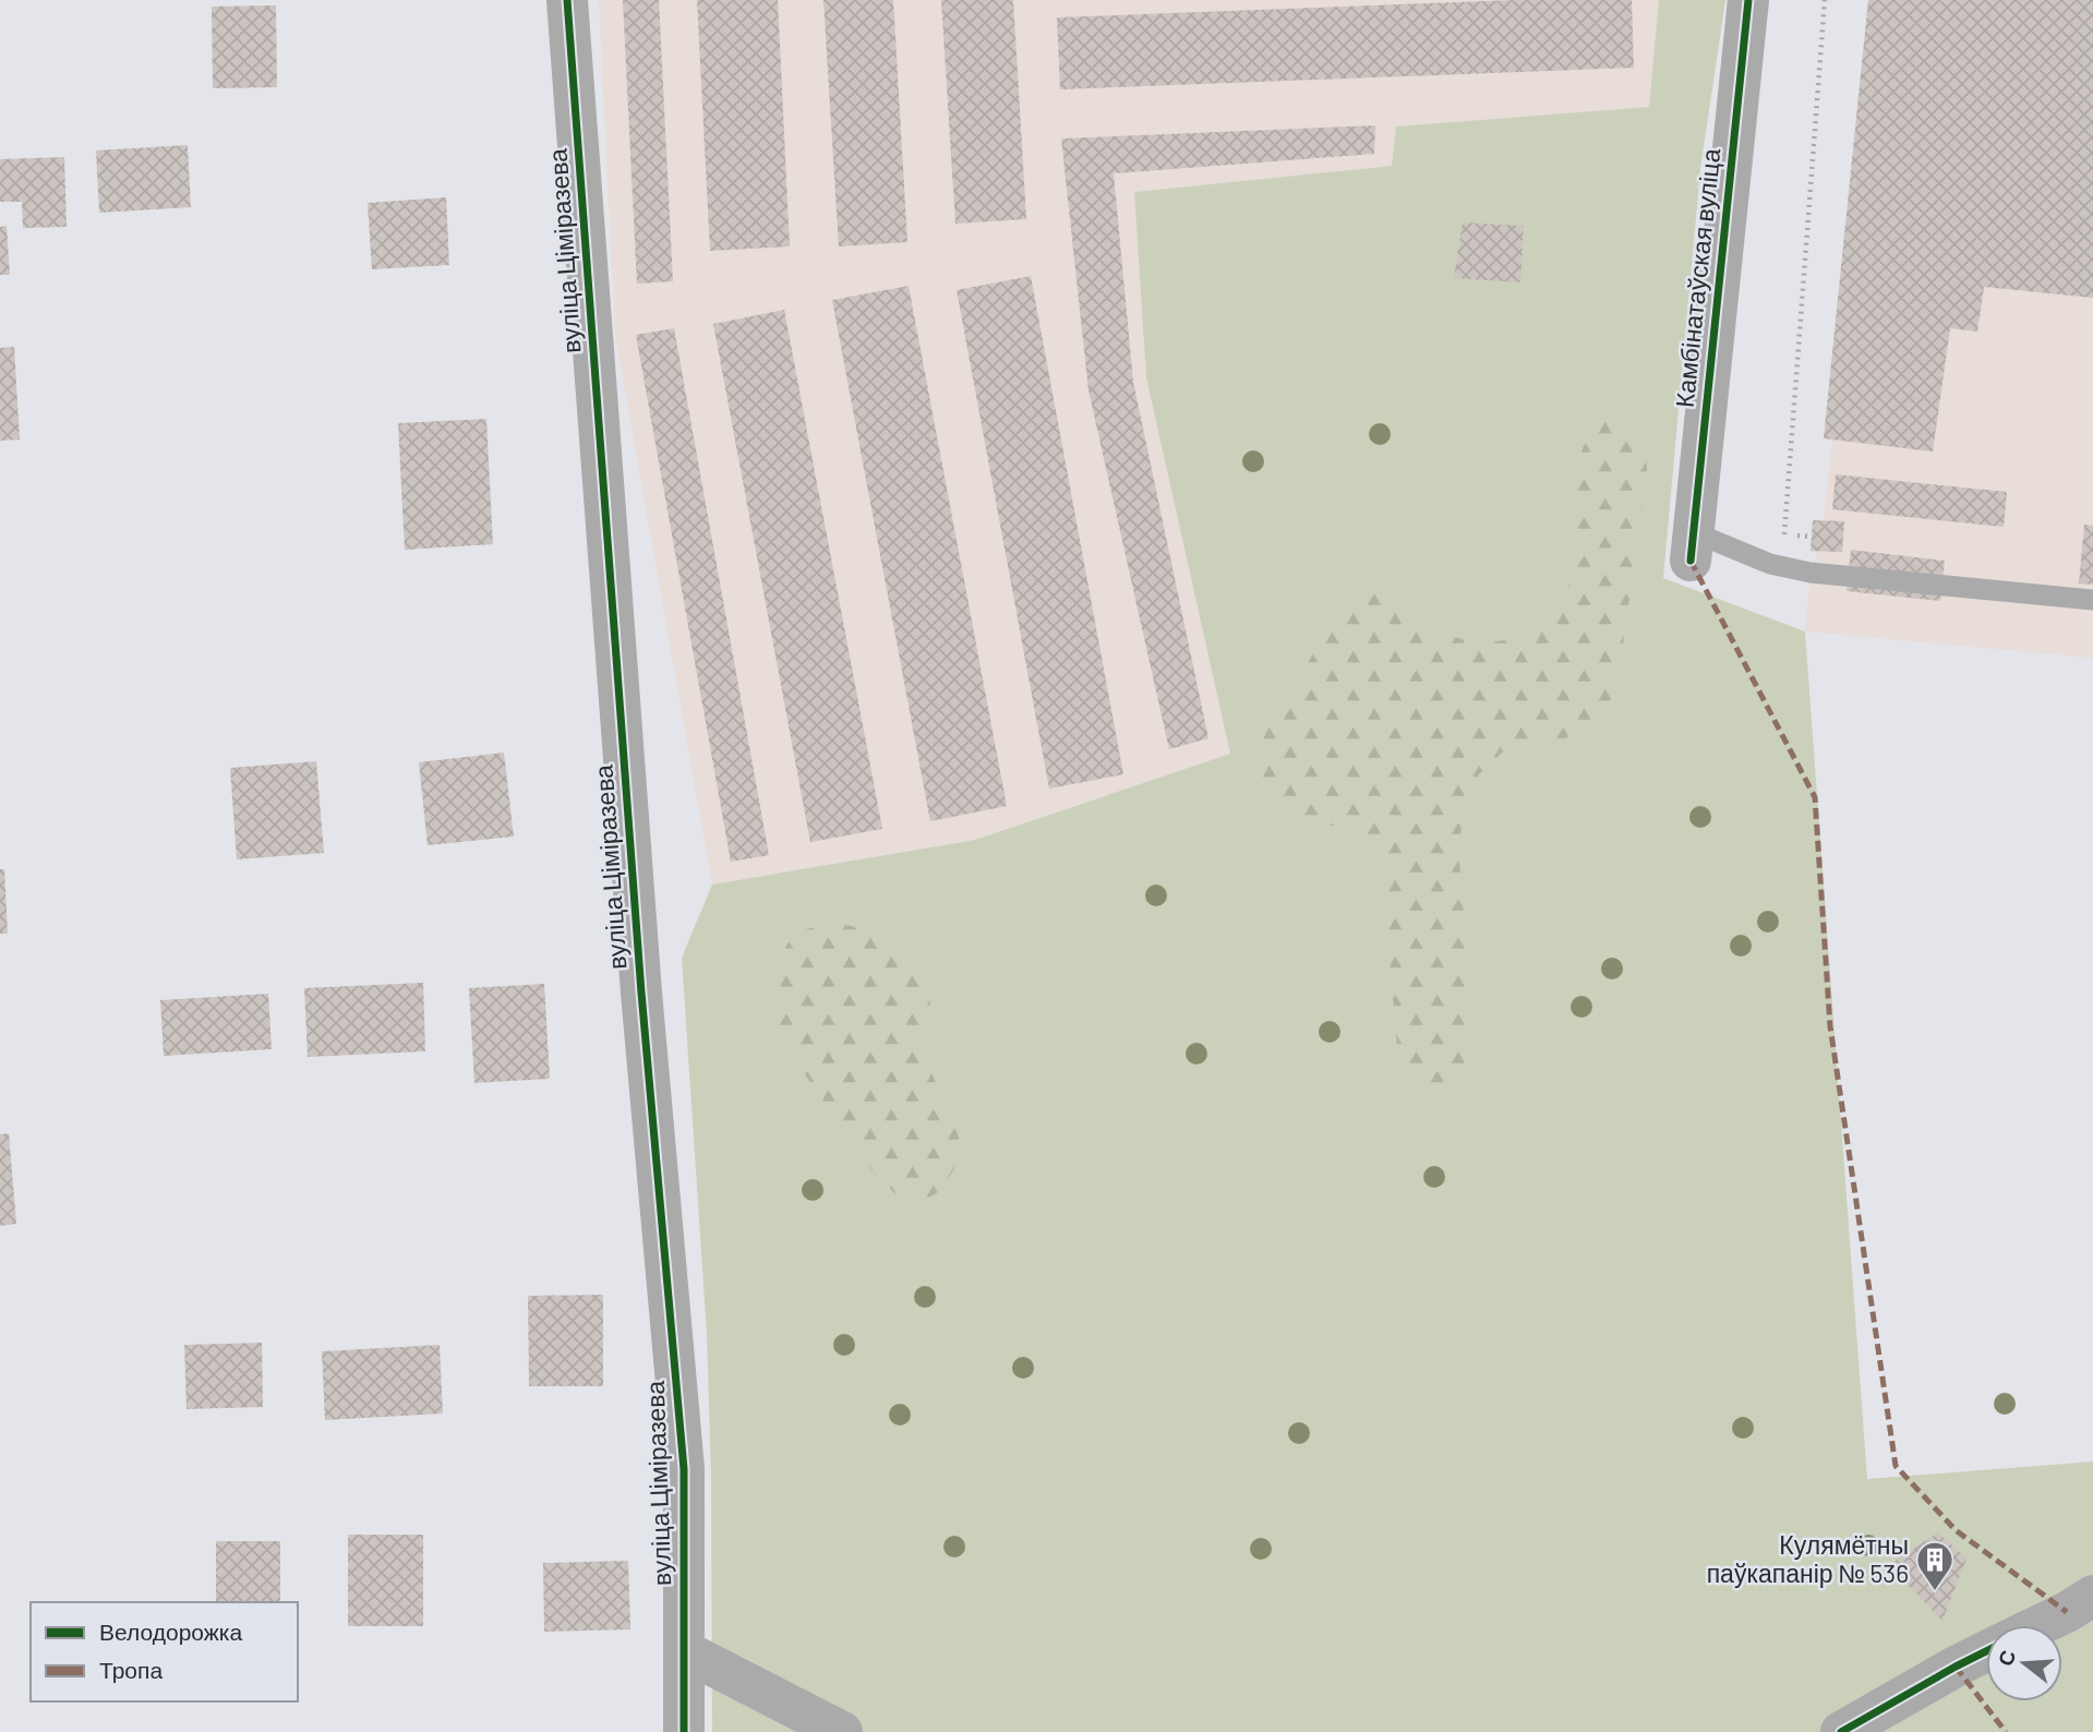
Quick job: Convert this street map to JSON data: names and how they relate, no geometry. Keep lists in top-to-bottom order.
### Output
{
  "streets": {
    "street": ["вуліца Ціміразева", "Камбінатаўская вуліца"]
  },
  "places": {
    "building": ["Кулямётны паўкапанір № 536"]
  },
  "legend": ["Велодорожка", "Тропа"],
  "north": "left"
}
